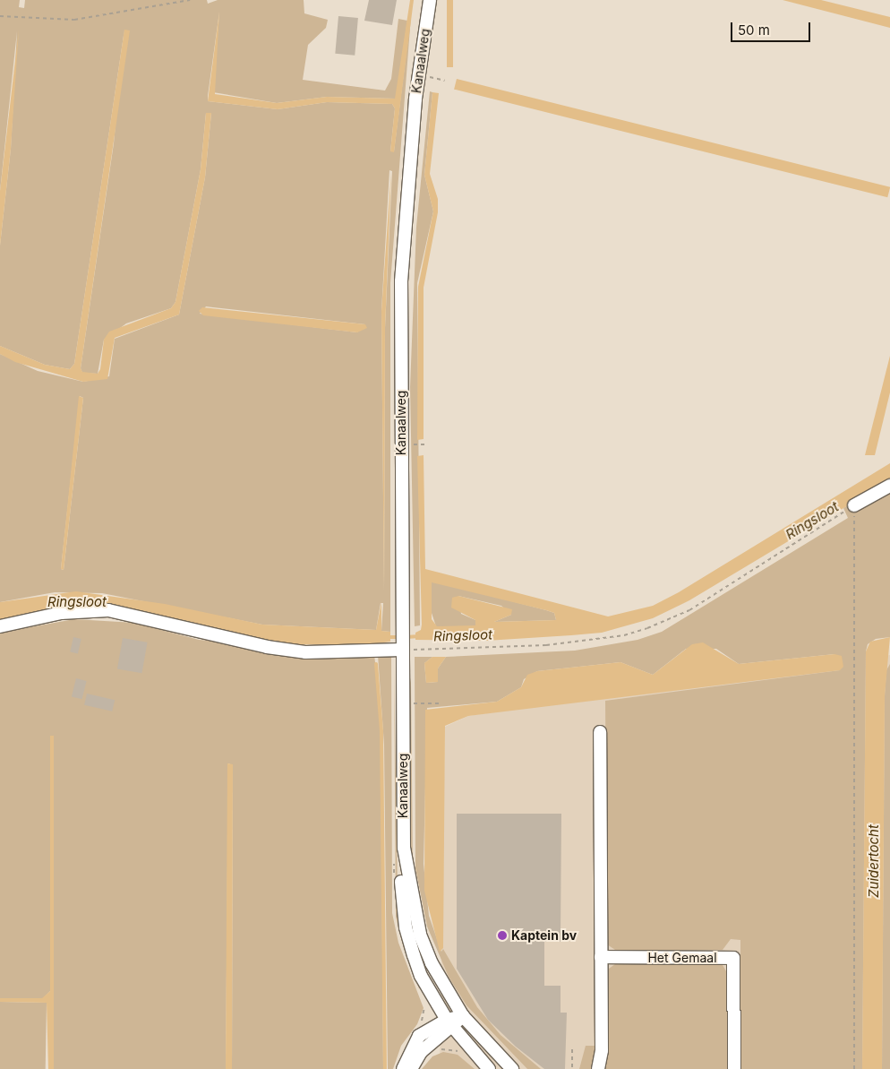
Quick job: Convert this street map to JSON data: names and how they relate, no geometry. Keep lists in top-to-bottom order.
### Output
{
  "streets": {
    "street": ["Kanaalweg", "Het Gemaal"]
  },
  "water": ["Ringsloot", "Zuidertocht"],
  "places": ["Kaptein bv"],
  "scale_bar": "50 m"
}
